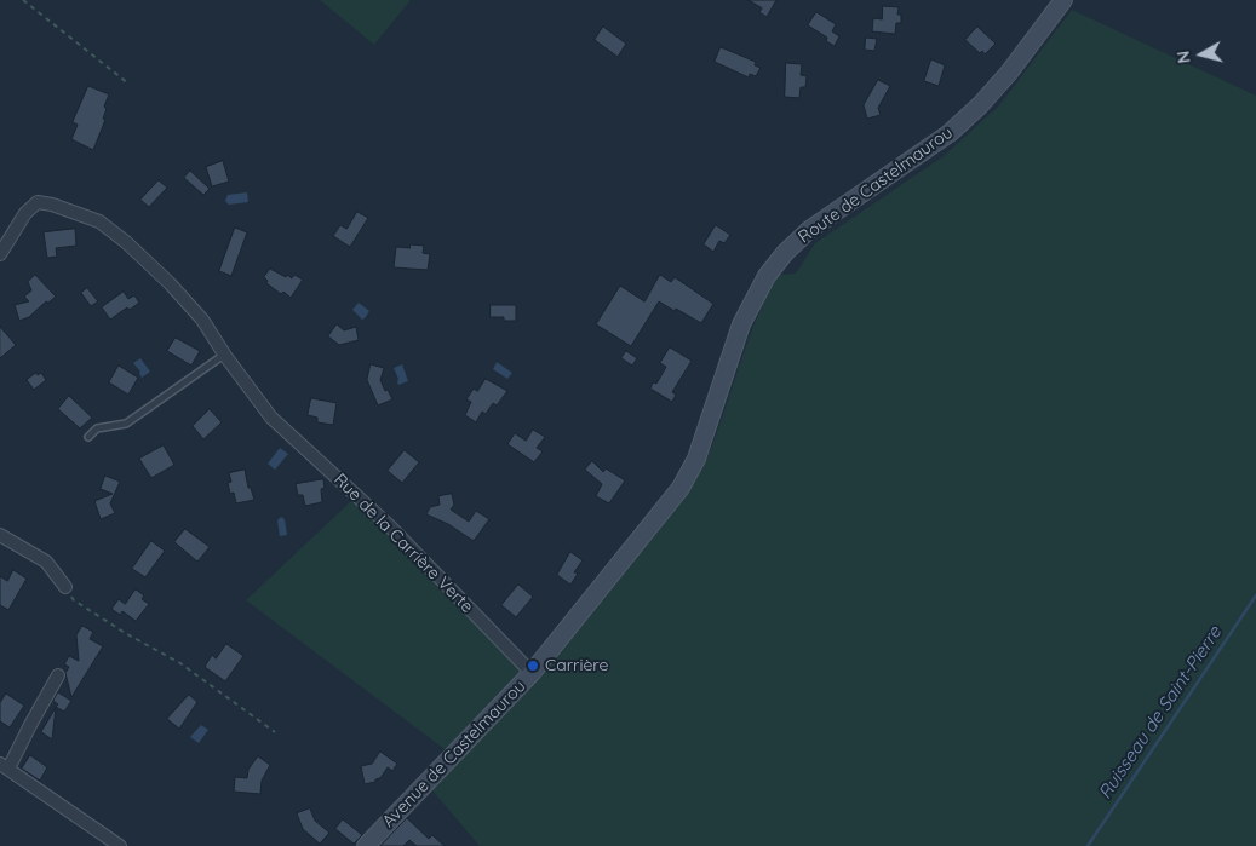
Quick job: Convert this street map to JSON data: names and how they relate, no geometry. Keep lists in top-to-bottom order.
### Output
{
  "streets": {
    "street": ["Route de Castelmaurou", "Rue de la Carrière Verte", "Avenue de Castelmaurou"]
  },
  "crossings": [
    ["Route de Castelmaurou", "Avenue de Castelmaurou"],
    ["Rue de la Carrière Verte", "Avenue de Castelmaurou"]
  ],
  "water": ["Ruisseau de Saint-Pierre"],
  "places": ["Carrière"],
  "north": "left"
}
